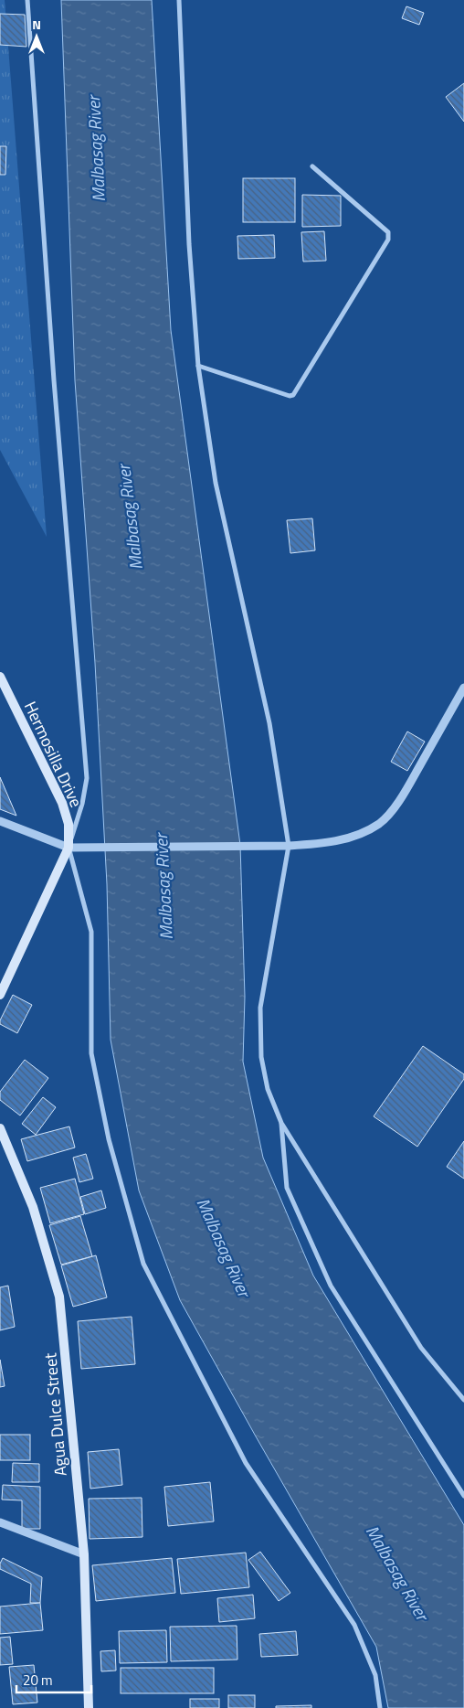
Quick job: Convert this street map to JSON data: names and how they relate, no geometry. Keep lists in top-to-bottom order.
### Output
{
  "streets": {
    "main road": ["Hermosilla Drive", "Agua Dulce Street"]
  },
  "water": ["Malbasag River"],
  "scale_bar": "20 m",
  "north": "top"
}
